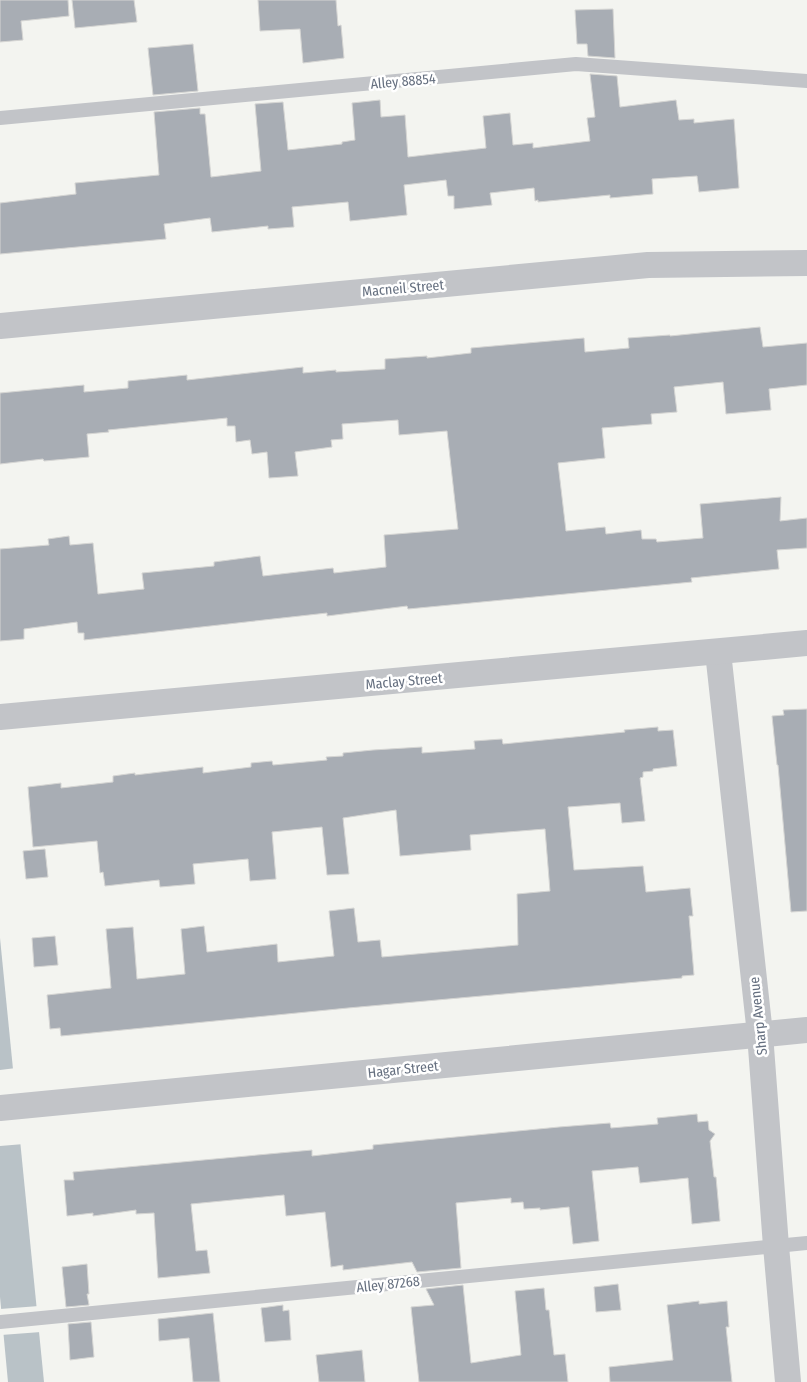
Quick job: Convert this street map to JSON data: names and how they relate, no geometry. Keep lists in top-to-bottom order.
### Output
{
  "streets": {
    "street": [
      "Macneil Street",
      "Maclay Street",
      "Sharp Avenue",
      "Hagar Street"
    ],
    "lane": ["Alley 88854", "Alley 87268"]
  },
  "crossings": [
    ["Maclay Street", "Sharp Avenue"],
    ["Sharp Avenue", "Hagar Street"],
    ["Sharp Avenue", "Alley 87268"]
  ]
}
